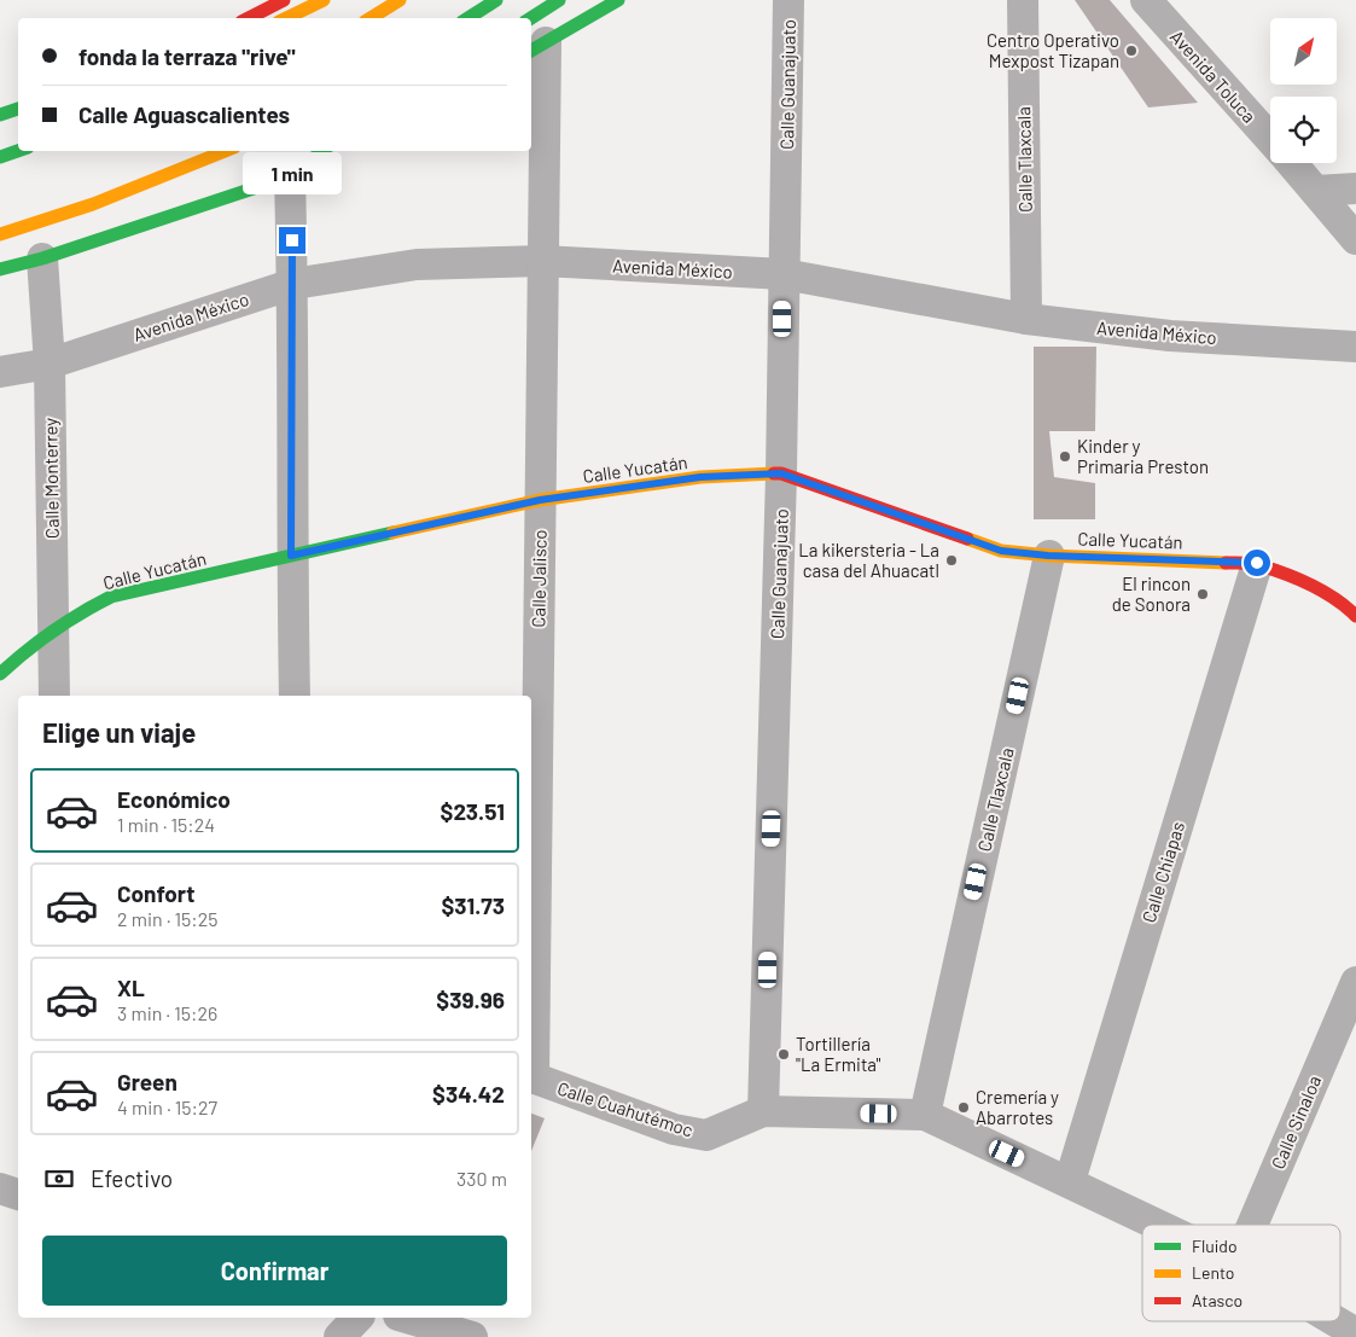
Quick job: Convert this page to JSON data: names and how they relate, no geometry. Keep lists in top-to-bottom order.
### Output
{
  "streets": {
    "main road": ["Calle Yucatán"],
    "street": [
      "Avenida Toluca",
      "Calle Guanajuato",
      "Calle Tlaxcala",
      "Avenida México",
      "Calle Monterrey",
      "Calle Jalisco",
      "Calle Chiapas",
      "Calle Cuahutémoc",
      "Calle Sinaloa"
    ]
  },
  "crossings": [
    ["Calle Guanajuato", "Avenida México"],
    ["Calle Guanajuato", "Calle Yucatán"],
    ["Calle Guanajuato", "Calle Cuahutémoc"],
    ["Calle Tlaxcala", "Avenida México"],
    ["Calle Tlaxcala", "Calle Yucatán"],
    ["Calle Tlaxcala", "Calle Cuahutémoc"],
    ["Avenida México", "Calle Monterrey"],
    ["Avenida México", "Calle Jalisco"],
    ["Calle Yucatán", "Calle Monterrey"],
    ["Calle Yucatán", "Calle Jalisco"],
    ["Calle Yucatán", "Calle Chiapas"],
    ["Calle Jalisco", "Calle Cuahutémoc"],
    ["Calle Chiapas", "Calle Cuahutémoc"]
  ],
  "places": [
    "Centro Operativo Mexpost Tizapan",
    "Kinder y Primaria Preston",
    "La kikersteria - La casa del Ahuacatl",
    "El rincon de Sonora",
    "Tortillería \"La Ermita\"",
    "Cremería y Abarrotes"
  ],
  "legend": ["Fluido", "Lento", "Atasco"],
  "north": "top right",
  "page": {
    "banner": ["fonda la terraza \"rive\"", "Calle Aguascalientes"],
    "bubble": "1 min",
    "heading": "Elige un viaje",
    "list": [
      {
        "name": "Económico",
        "note": "1 min · 15:24",
        "value": "$23.51"
      },
      {
        "name": "Confort",
        "note": "2 min · 15:25",
        "value": "$31.73"
      },
      {
        "name": "XL",
        "note": "3 min · 15:26",
        "value": "$39.96"
      },
      {
        "name": "Green",
        "note": "4 min · 15:27",
        "value": "$34.42"
      }
    ],
    "pay": ["Efectivo", "330 m"],
    "buttons": "Confirmar"
  }
}
